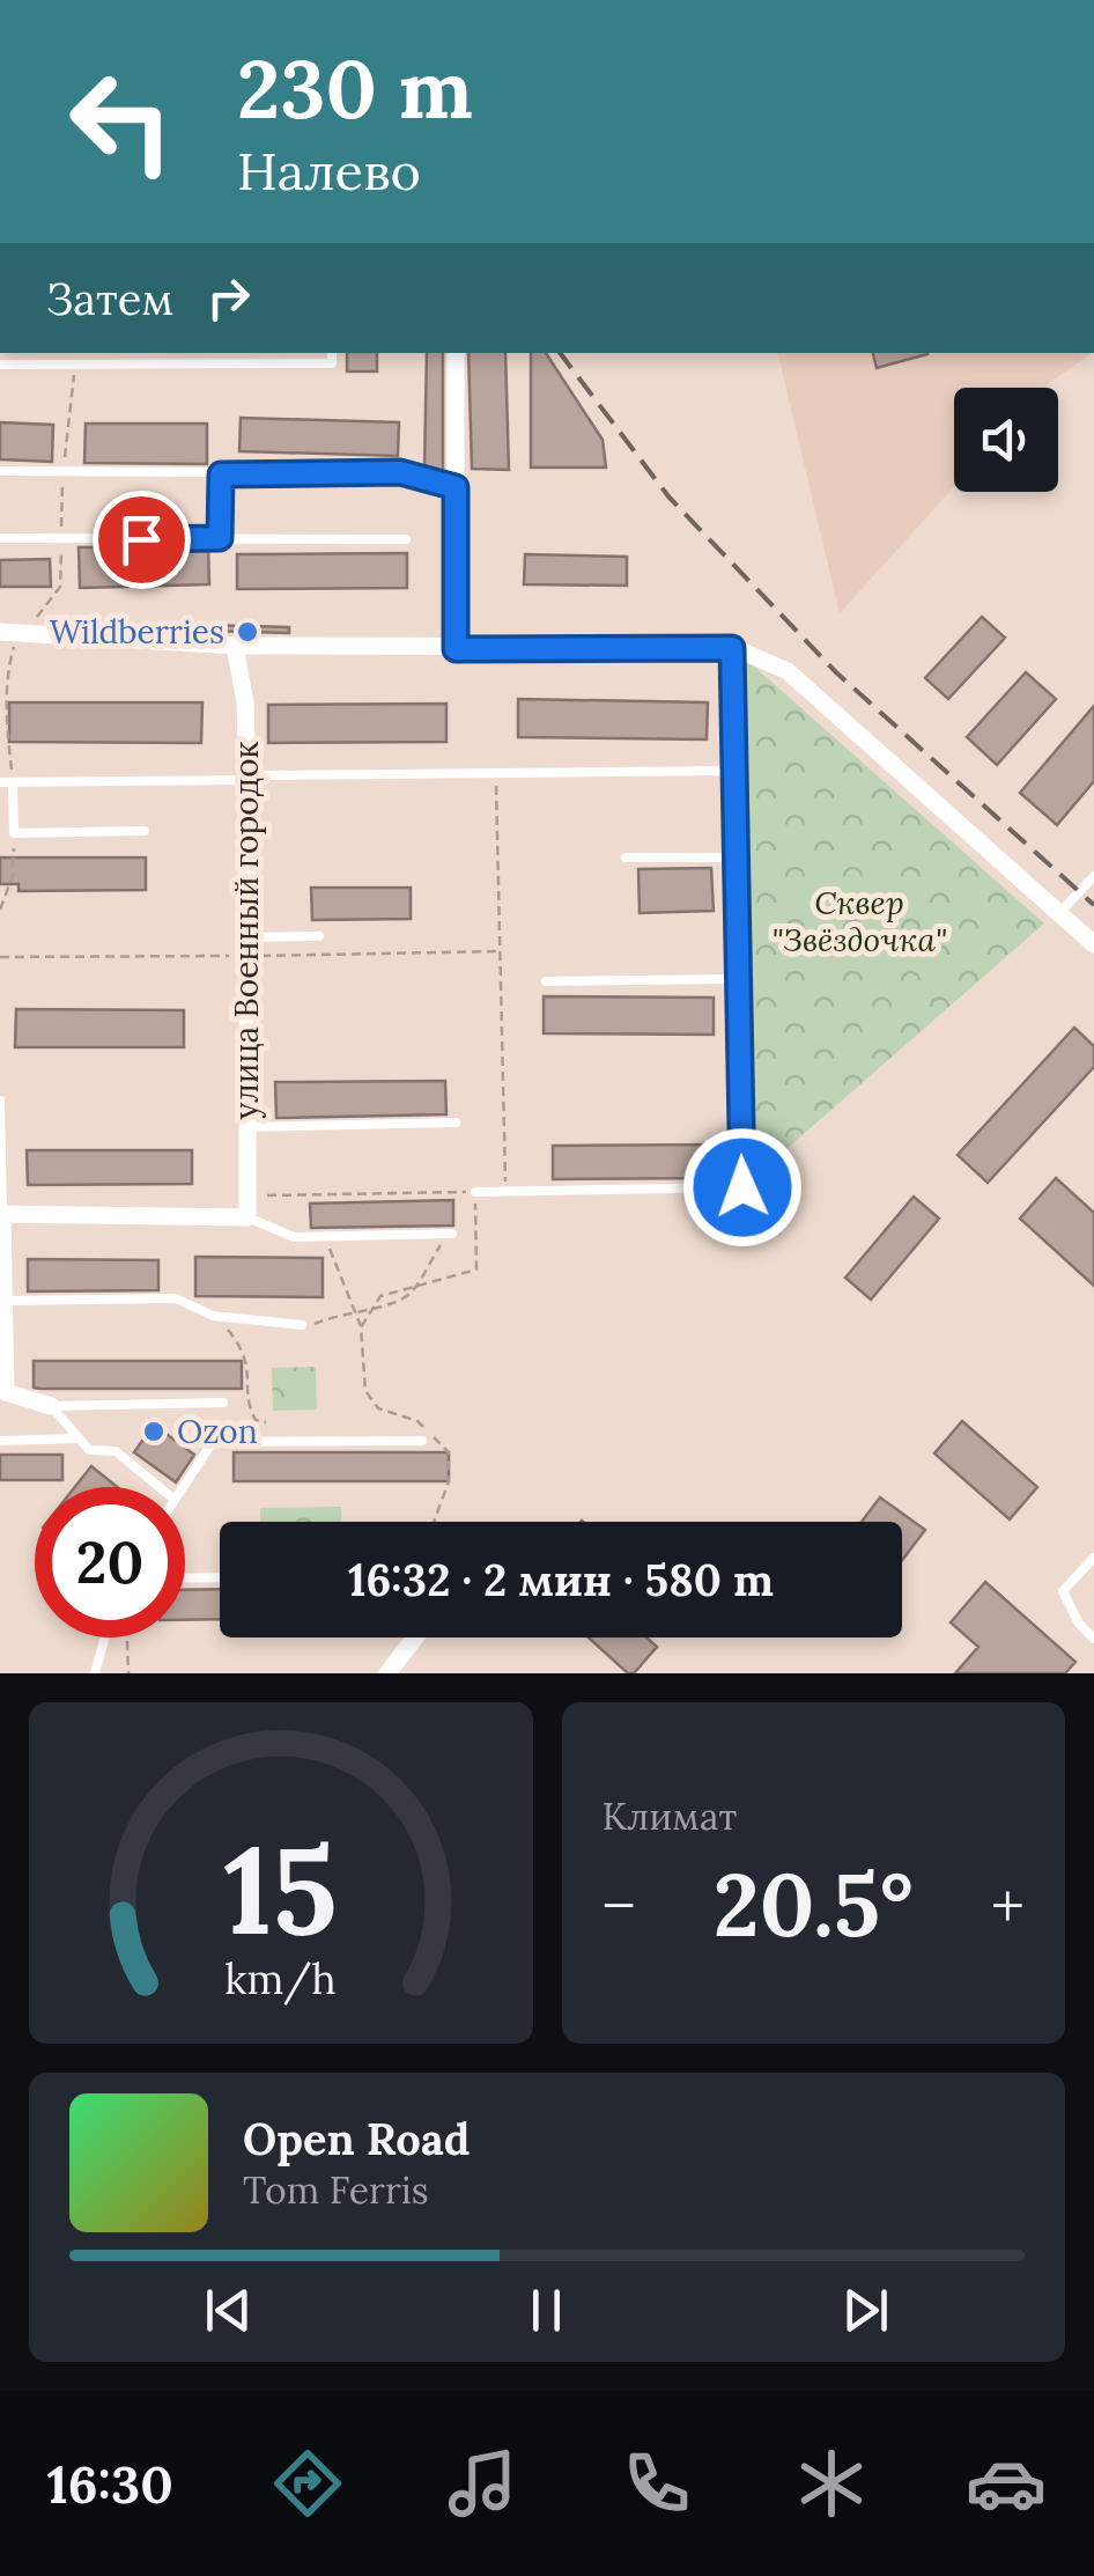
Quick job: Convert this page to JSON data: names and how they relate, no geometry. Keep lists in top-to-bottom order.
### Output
{
  "streets": {
    "street": ["улица Военный городок"]
  },
  "parks": ["Сквер \"Звёздочка\""],
  "places": ["Wildberries", "Ozon"],
  "page": {
    "turn": ["230 m", "Налево"],
    "then": "Затем",
    "limit": "20",
    "trip": "16:32 · 2 мин · 580 m",
    "tile": "Климат",
    "heat": ["−", "20.5°", "+"],
    "song": ["Open Road", "Tom Ferris"],
    "tabs": "16:30",
    "gauge": ["15", "km/h"]
  }
}
